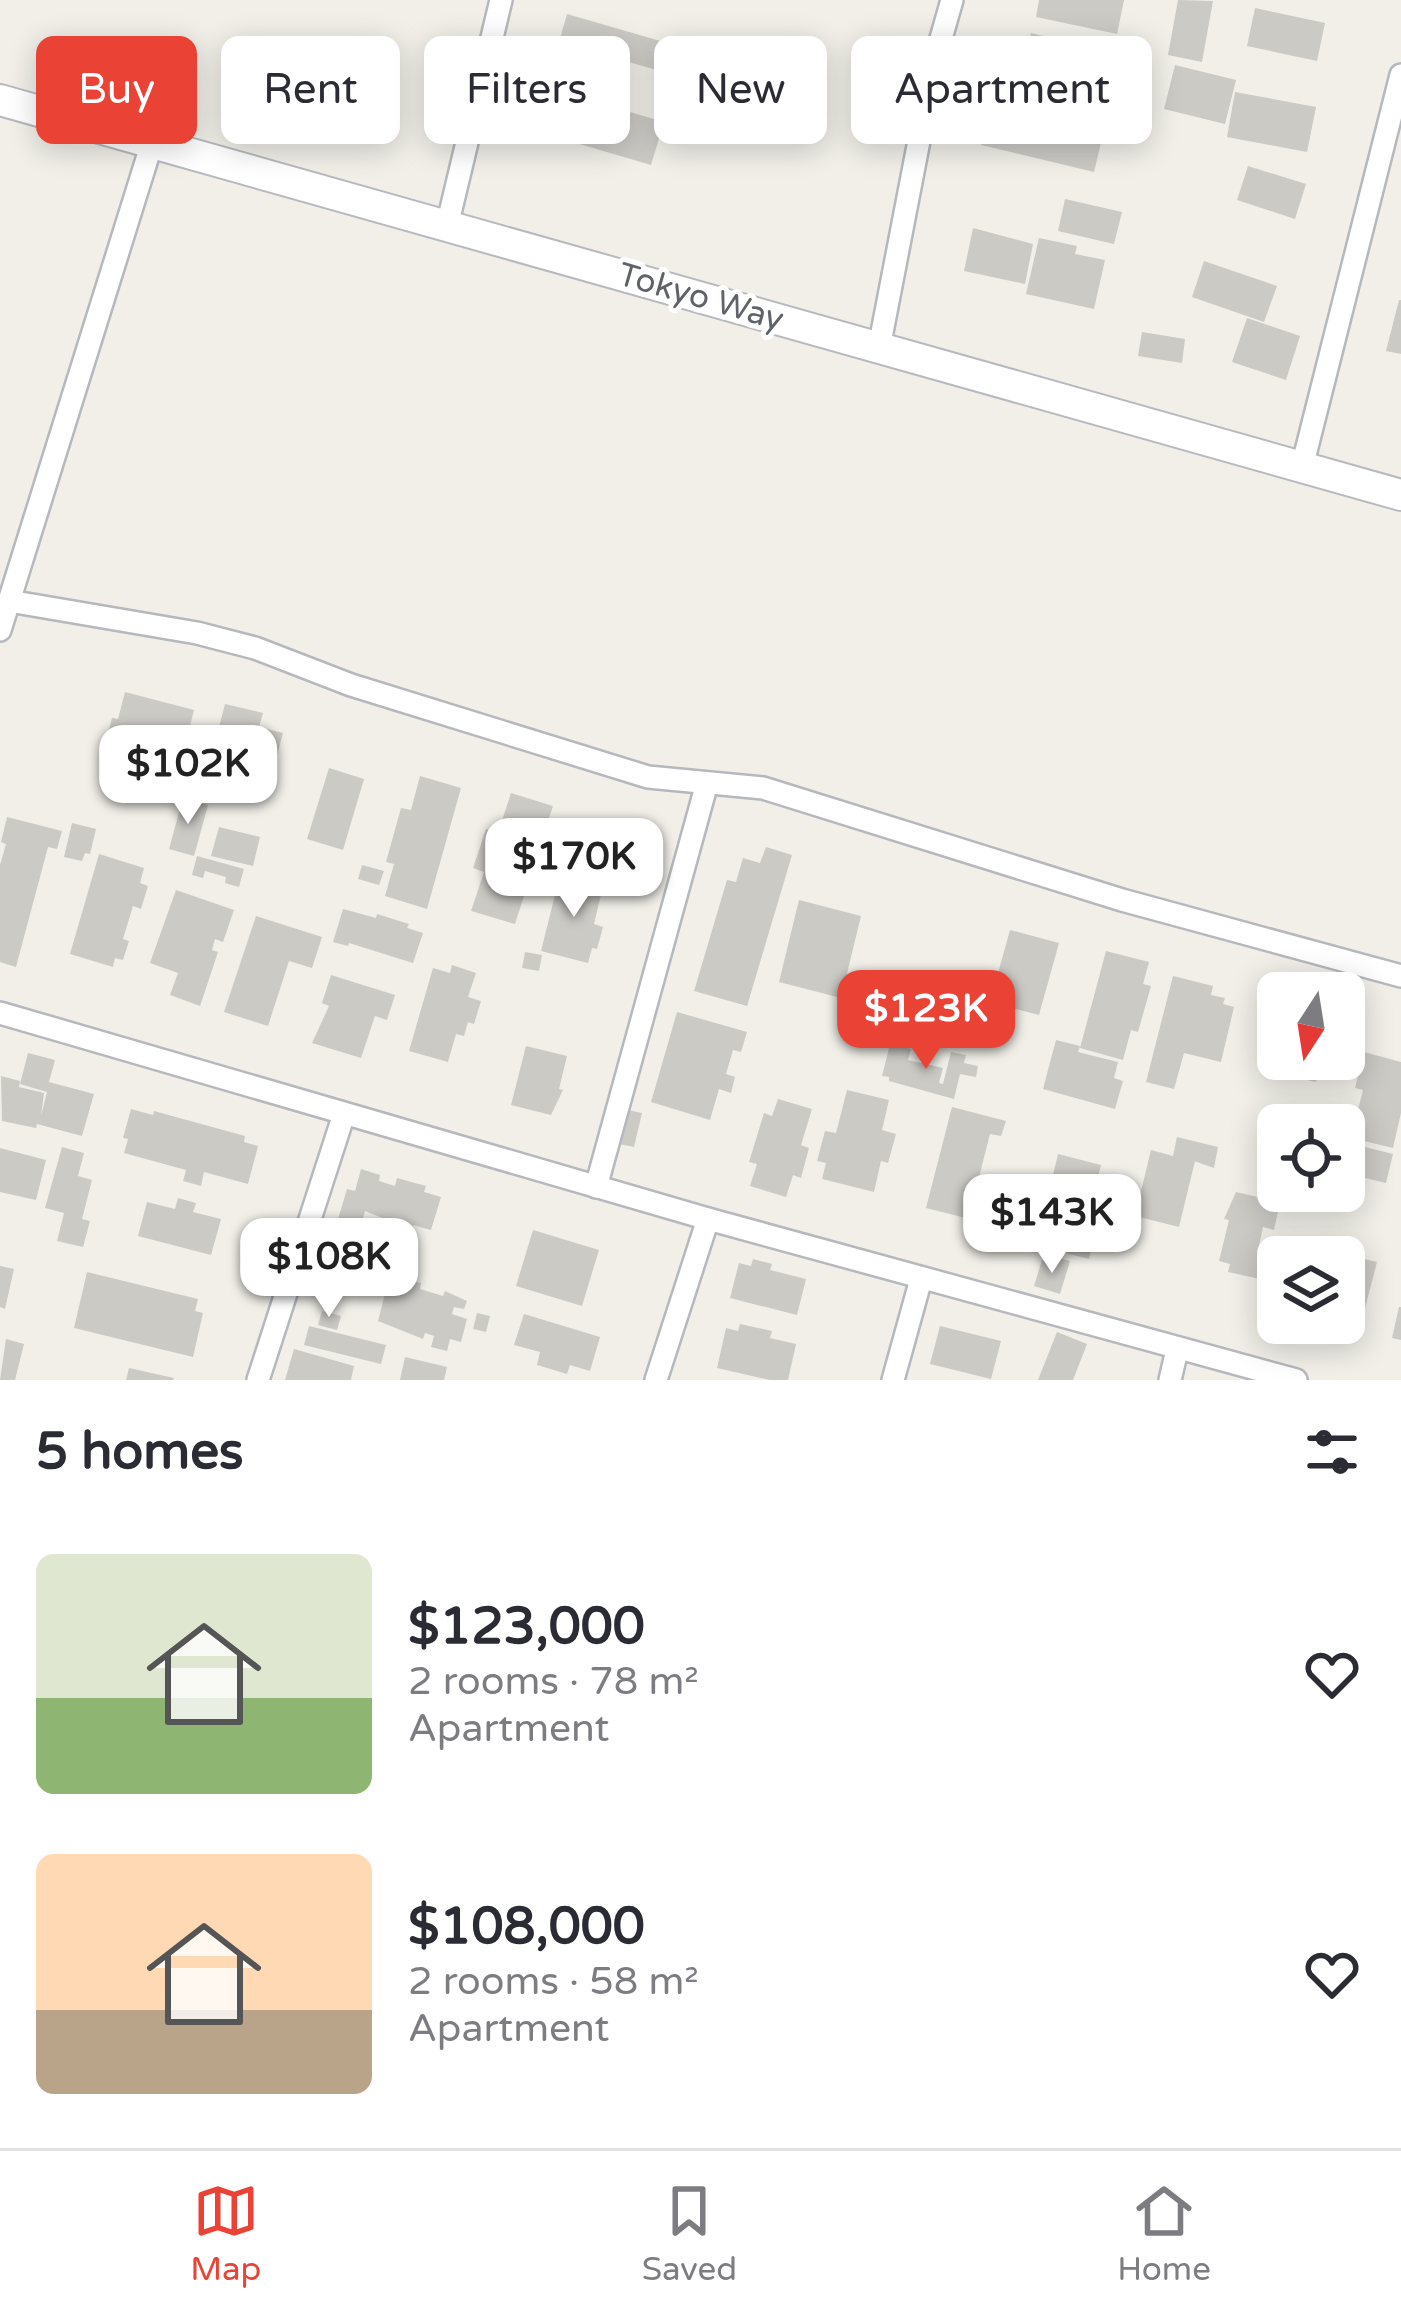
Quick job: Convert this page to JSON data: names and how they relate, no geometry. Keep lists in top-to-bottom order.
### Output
{
  "streets": {
    "main road": ["Tokyo Way"]
  },
  "north": "bottom",
  "page": {
    "chip": [
      "Buy",
      "Rent",
      "Filters",
      "New",
      "Apartment"
    ],
    "price": [
      "$102K",
      "$170K",
      "$123K",
      "$143K",
      "$108K"
    ],
    "heading": "5 homes",
    "list": [
      {
        "name": "$123,000",
        "note": "2 rooms · 78 m² · Apartment"
      },
      {
        "name": "$108,000",
        "note": "2 rooms · 58 m² · Apartment"
      }
    ],
    "tabs": ["Map", "Saved", "Home"]
  }
}
